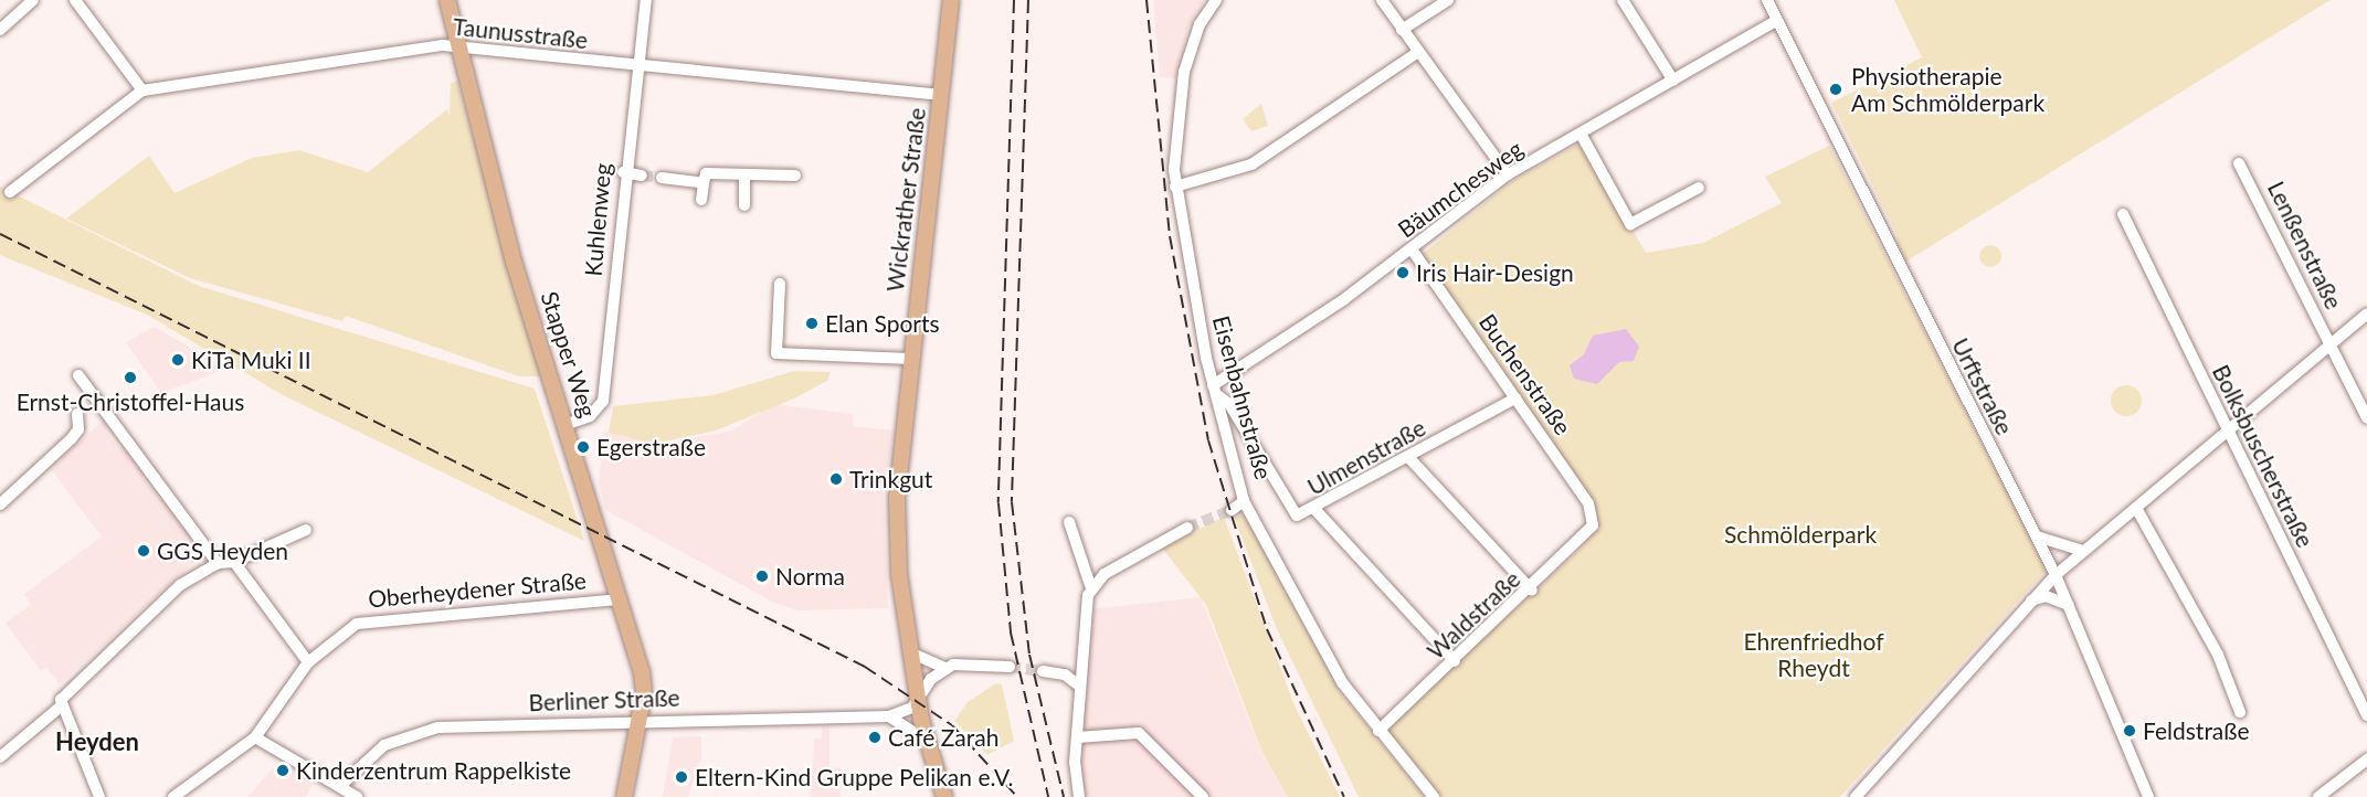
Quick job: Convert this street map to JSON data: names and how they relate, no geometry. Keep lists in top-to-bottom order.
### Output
{
  "streets": {
    "main road": ["Wickrather Straße", "Stapper Weg"],
    "street": [
      "Taunusstraße",
      "Bäumchesweg",
      "Kuhlenweg",
      "Lenßenstraße",
      "Buchenstraße",
      "Urftstraße",
      "Eisenbahnstraße",
      "Bolksbuscherstraße",
      "Ulmenstraße",
      "Oberheydener Straße",
      "Waldstraße",
      "Berliner Straße"
    ]
  },
  "crossings": [
    ["Taunusstraße", "Wickrather Straße"],
    ["Taunusstraße", "Kuhlenweg"],
    ["Taunusstraße", "Stapper Weg"],
    ["Bäumchesweg", "Buchenstraße"],
    ["Bäumchesweg", "Urftstraße"],
    ["Bäumchesweg", "Eisenbahnstraße"],
    ["Bäumchesweg", "Ulmenstraße"],
    ["Wickrather Straße", "Berliner Straße"],
    ["Kuhlenweg", "Stapper Weg"],
    ["Stapper Weg", "Oberheydener Straße"],
    ["Stapper Weg", "Berliner Straße"],
    ["Buchenstraße", "Ulmenstraße"],
    ["Buchenstraße", "Waldstraße"],
    ["Eisenbahnstraße", "Ulmenstraße"],
    ["Eisenbahnstraße", "Waldstraße"]
  ],
  "districts": ["Heyden"],
  "parks": ["Schmölderpark", "Ehrenfriedhof Rheydt"],
  "places": [
    "Physiotherapie Am Schmölderpark",
    "Iris Hair-Design",
    "Elan Sports",
    "KiTa Muki II",
    "Ernst-Christoffel-Haus",
    "Egerstraße",
    "Trinkgut",
    "GGS Heyden",
    "Norma",
    "Feldstraße",
    "Café Zarah",
    "Kinderzentrum Rappelkiste",
    "Eltern-Kind Gruppe Pelikan e.V."
  ]
}
